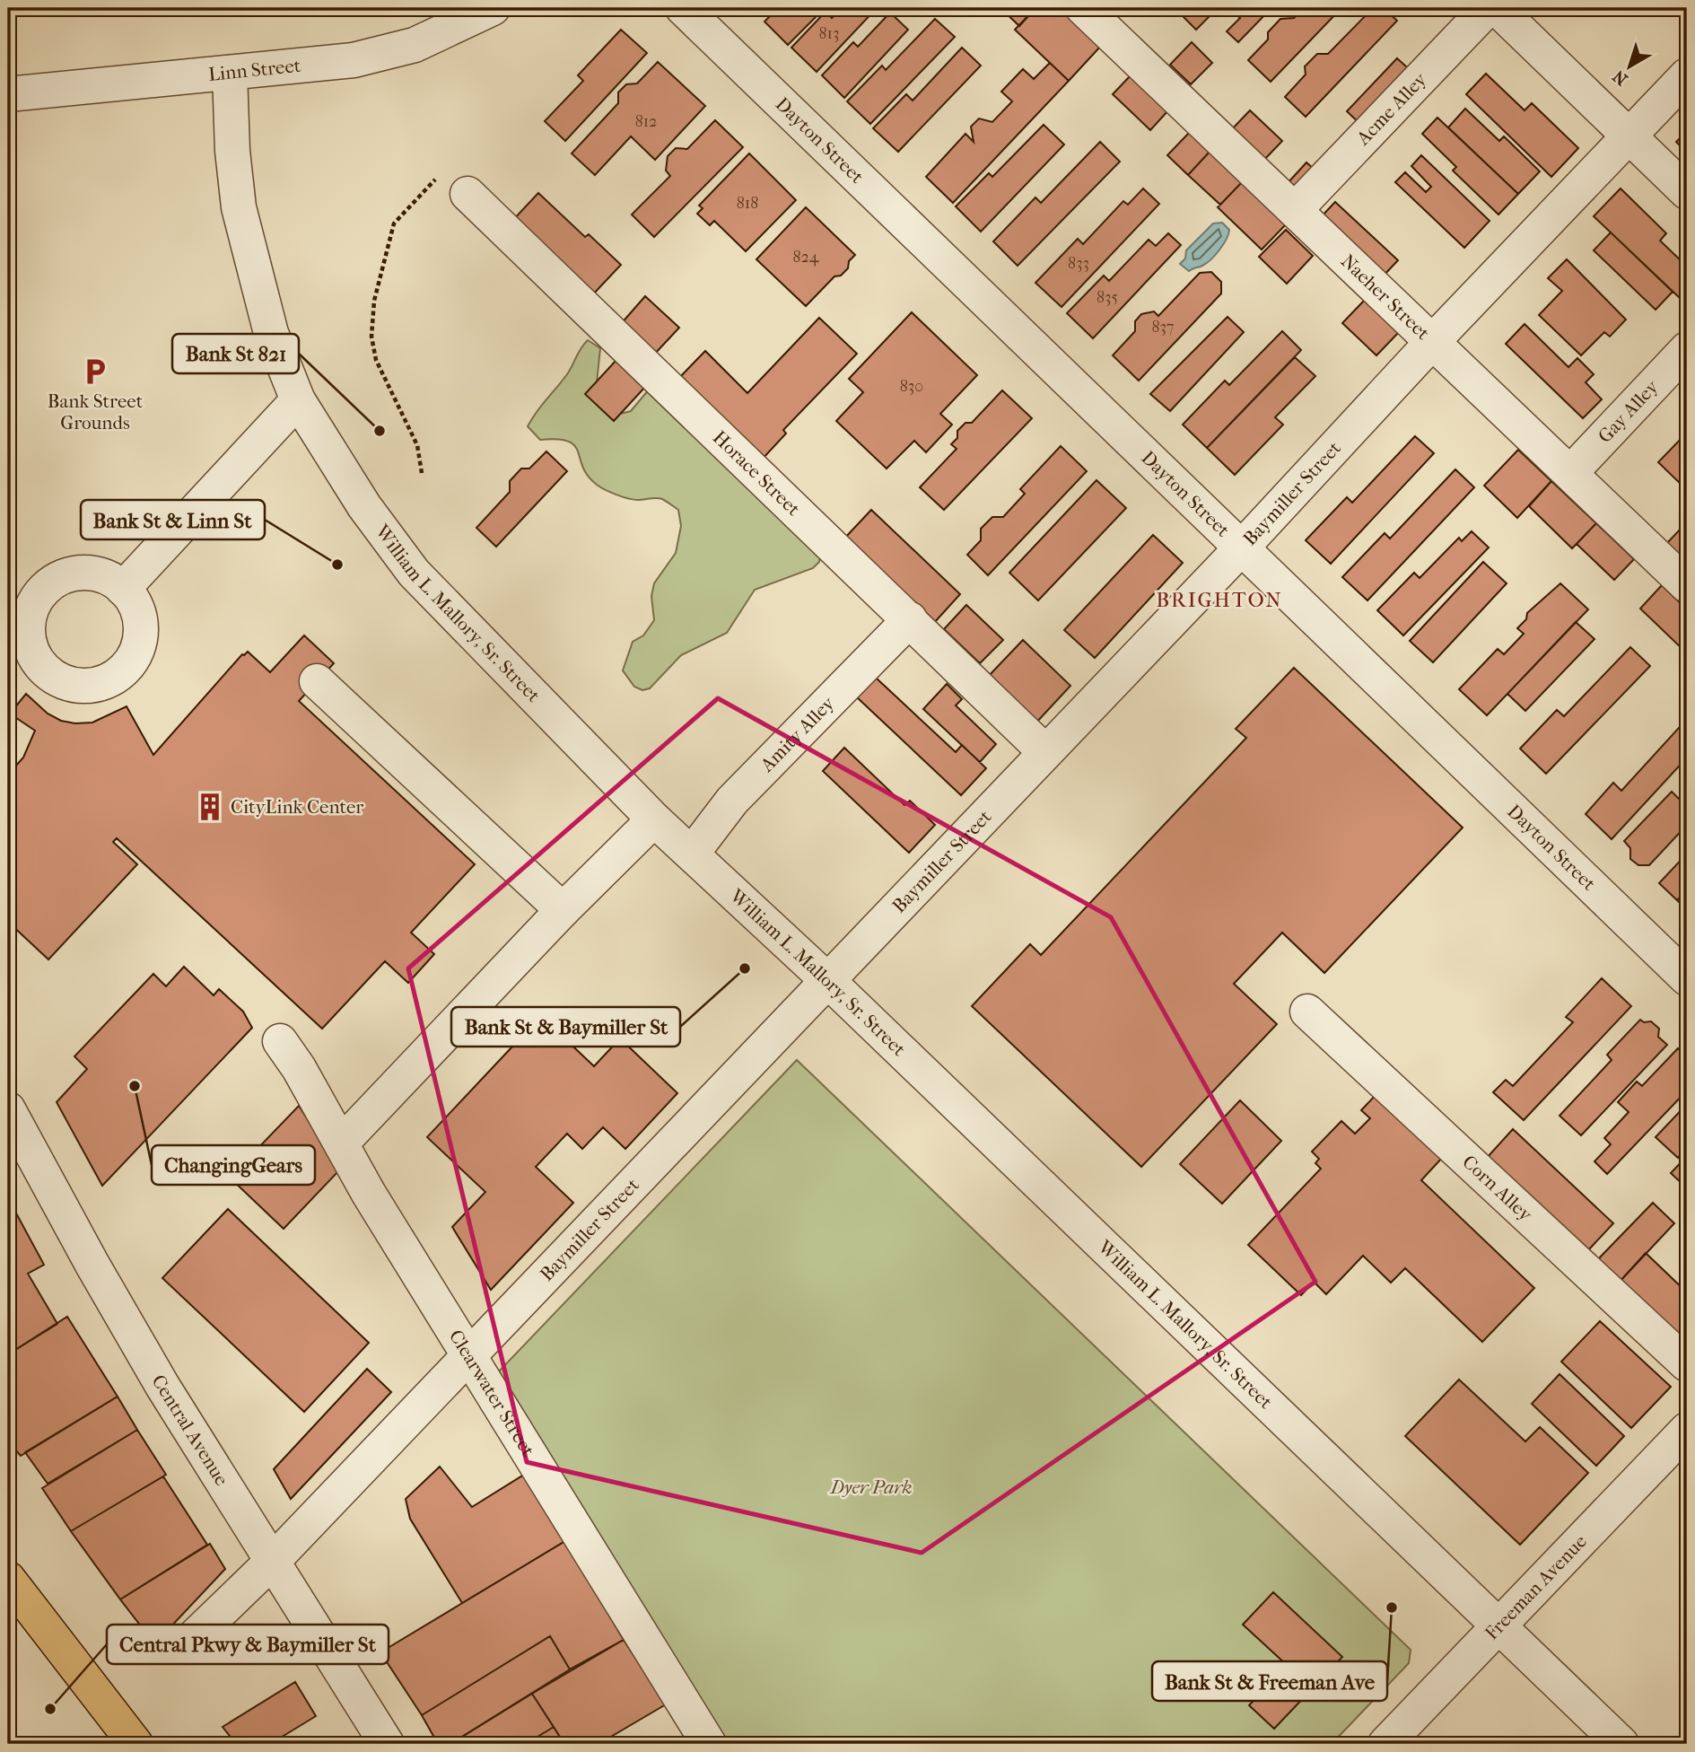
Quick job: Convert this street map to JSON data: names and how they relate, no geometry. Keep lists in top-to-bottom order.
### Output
{
  "streets": {
    "street": [
      "Linn Street",
      "Acme Alley",
      "Dayton Street",
      "Naeher Street",
      "Gay Alley",
      "Horace Street",
      "Baymiller Street",
      "William L. Mallory, Sr. Street",
      "Amity Alley",
      "Corn Alley",
      "Clearwater Street",
      "Central Avenue",
      "Freeman Avenue"
    ]
  },
  "crossings": [
    ["Linn Street", "William L. Mallory, Sr. Street"],
    ["Acme Alley", "Naeher Street"],
    ["Dayton Street", "Baymiller Street"],
    ["Naeher Street", "Gay Alley"],
    ["Naeher Street", "Baymiller Street"],
    ["Horace Street", "Baymiller Street"],
    ["Horace Street", "Amity Alley"],
    ["Baymiller Street", "William L. Mallory, Sr. Street"],
    ["Baymiller Street", "Clearwater Street"],
    ["Baymiller Street", "Central Avenue"],
    ["William L. Mallory, Sr. Street", "Amity Alley"],
    ["William L. Mallory, Sr. Street", "Freeman Avenue"]
  ],
  "districts": ["BRIGHTON"],
  "parks": ["Dyer Park"],
  "places": {
    "parking": ["Bank Street Grounds"],
    "other": [
      "Bank St 821",
      "Bank St & Linn St",
      "Bank St & Baymiller St",
      "ChangingGears",
      "Bank St & Freeman Ave",
      "Central Pkwy & Baymiller St"
    ],
    "building": ["CityLink Center"]
  },
  "house_numbers": [
    "813",
    "812",
    "818",
    "824",
    "833",
    "835",
    "837",
    "830"
  ],
  "north": "bottom left"
}
